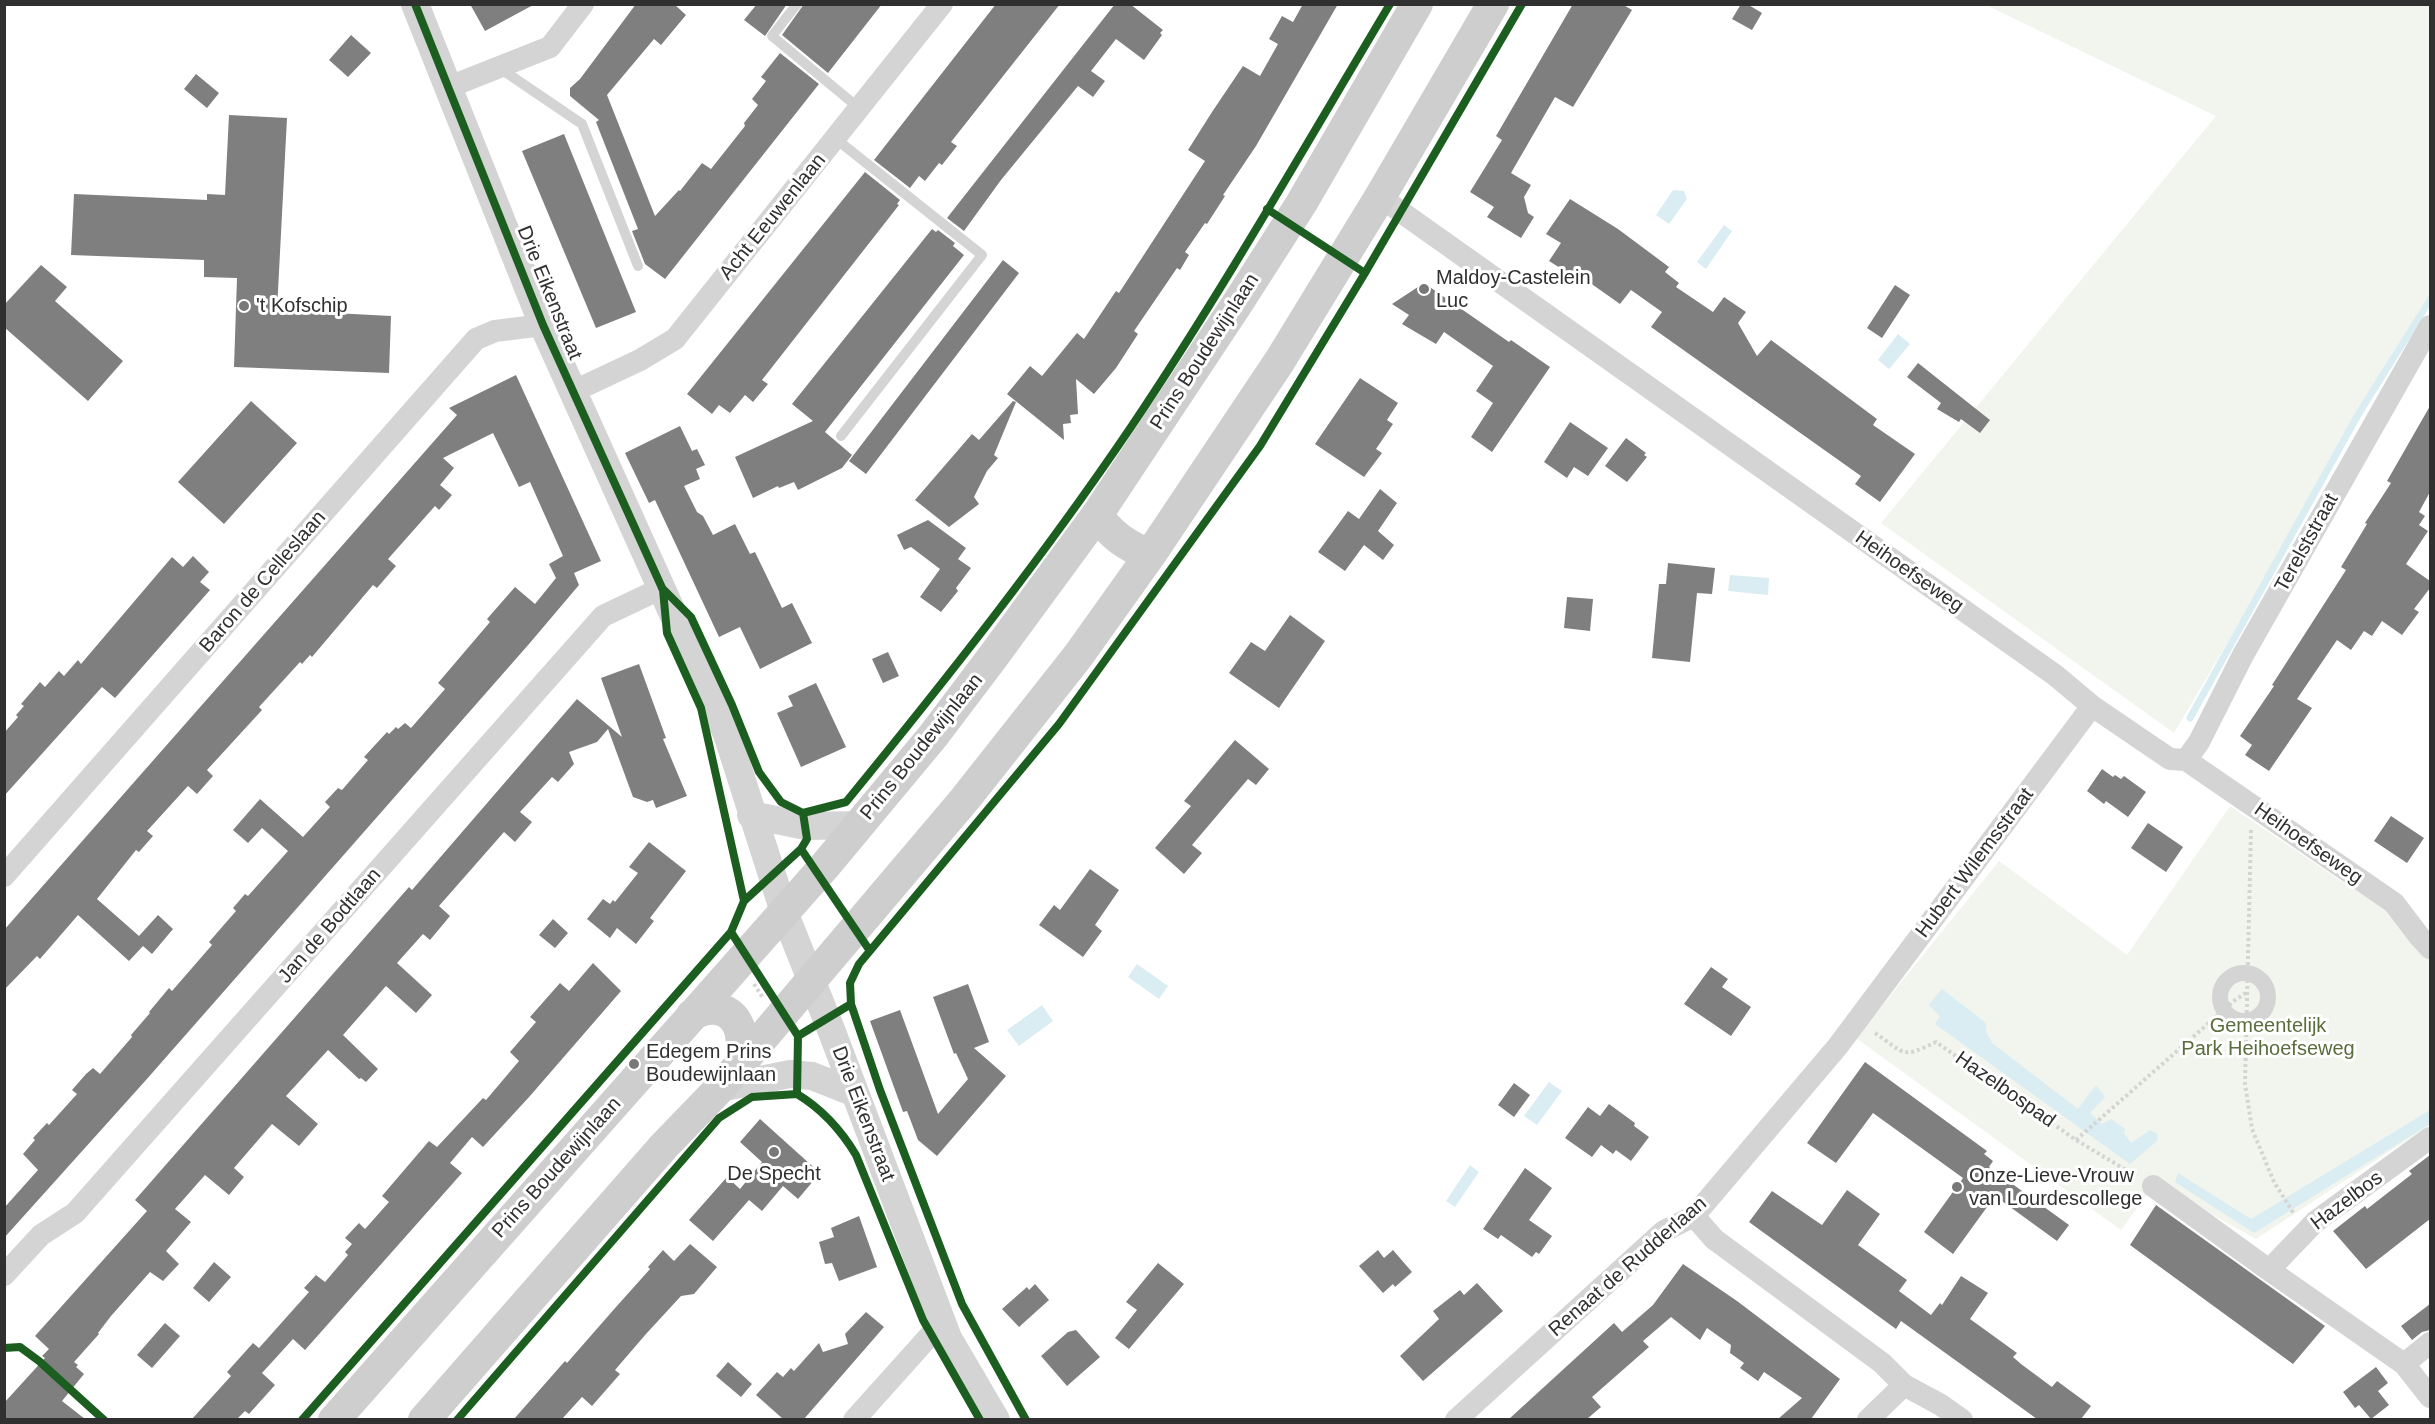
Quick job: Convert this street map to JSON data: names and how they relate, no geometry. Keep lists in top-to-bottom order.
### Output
{
  "streets": {
    "main road": ["Prins Boudewijnlaan"],
    "street": [
      "Acht Eeuwenlaan",
      "Drie Eikenstraat",
      "Terelststraat",
      "Heihoefseweg",
      "Baron de Celleslaan",
      "Hubert Wilemsstraat",
      "Jan de Bodtlaan",
      "Hazelbos",
      "Renaat de Rudderlaan"
    ],
    "path": ["Hazelbospad"]
  },
  "crossings": [
    ["Acht Eeuwenlaan", "Drie Eikenstraat"],
    ["Drie Eikenstraat", "Prins Boudewijnlaan"],
    ["Drie Eikenstraat", "Baron de Celleslaan"],
    ["Drie Eikenstraat", "Jan de Bodtlaan"],
    ["Terelststraat", "Heihoefseweg"],
    ["Heihoefseweg", "Hubert Wilemsstraat"],
    ["Hubert Wilemsstraat", "Hazelbospad"],
    ["Hubert Wilemsstraat", "Renaat de Rudderlaan"],
    ["Hazelbospad", "Renaat de Rudderlaan"]
  ],
  "parks": ["Gemeentelijk Park Heihoefseweg"],
  "places": [
    "Maldoy-Castelein Luc",
    "'t Kofschip",
    "Edegem Prins Boudewijnlaan",
    "De Specht",
    "Onze-Lieve-Vrouw van Lourdescollege"
  ]
}
